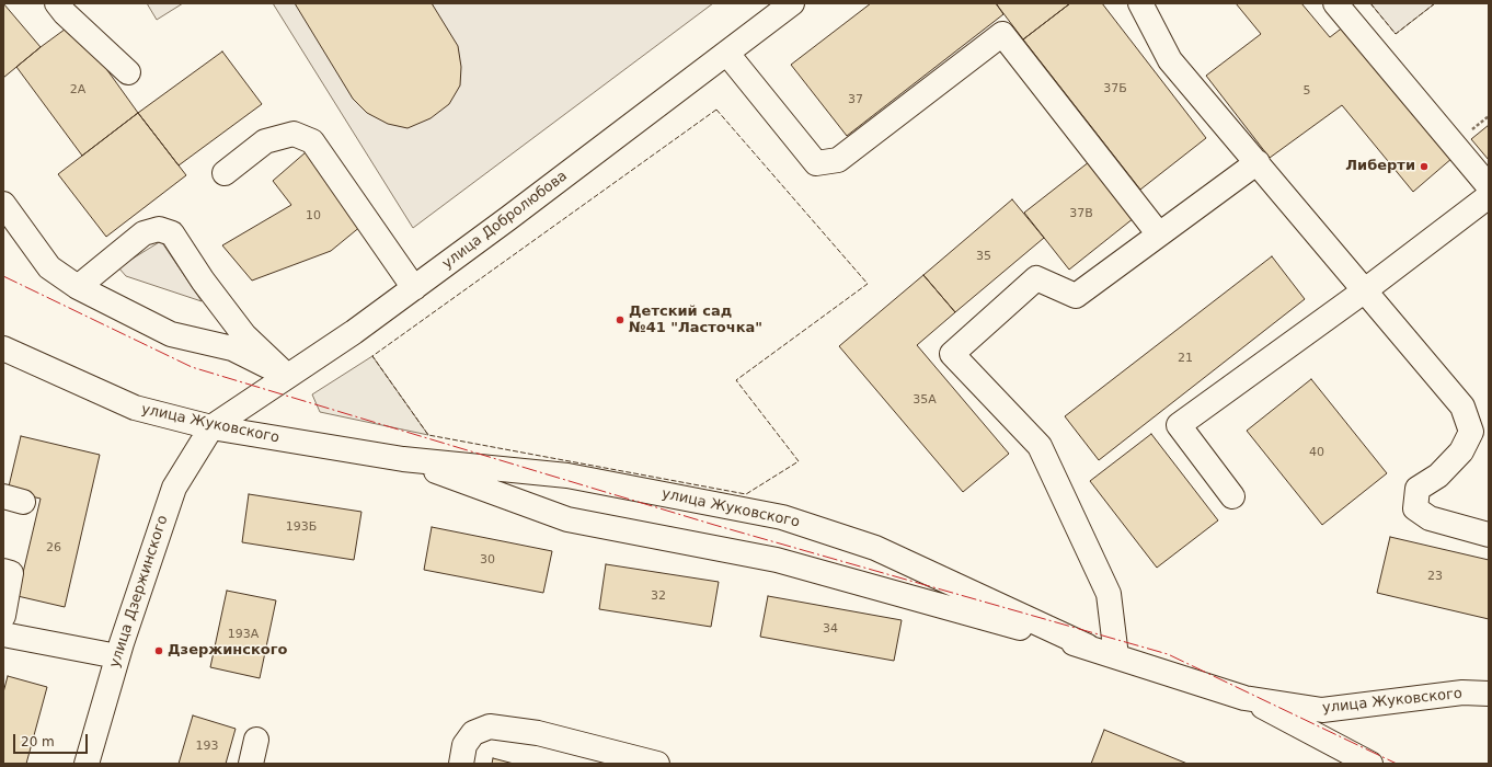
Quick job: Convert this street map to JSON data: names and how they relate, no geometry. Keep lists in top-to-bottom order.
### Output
{
  "streets": {
    "street": ["улица Добролюбова", "улица Жуковского", "улица Дзержинского"]
  },
  "crossings": [
    ["улица Добролюбова", "улица Жуковского"],
    ["улица Добролюбова", "улица Дзержинского"],
    ["улица Жуковского", "улица Дзержинского"]
  ],
  "places": ["Либерти", "Детский сад №41 \"Ласточка\"", "Дзержинского"],
  "house_numbers": [
    "37Б",
    "2А",
    "5",
    "37",
    "37В",
    "10",
    "35",
    "21",
    "35А",
    "40",
    "193Б",
    "26",
    "30",
    "23",
    "32",
    "34",
    "193А",
    "193"
  ],
  "scale_bar": "20 m"
}
